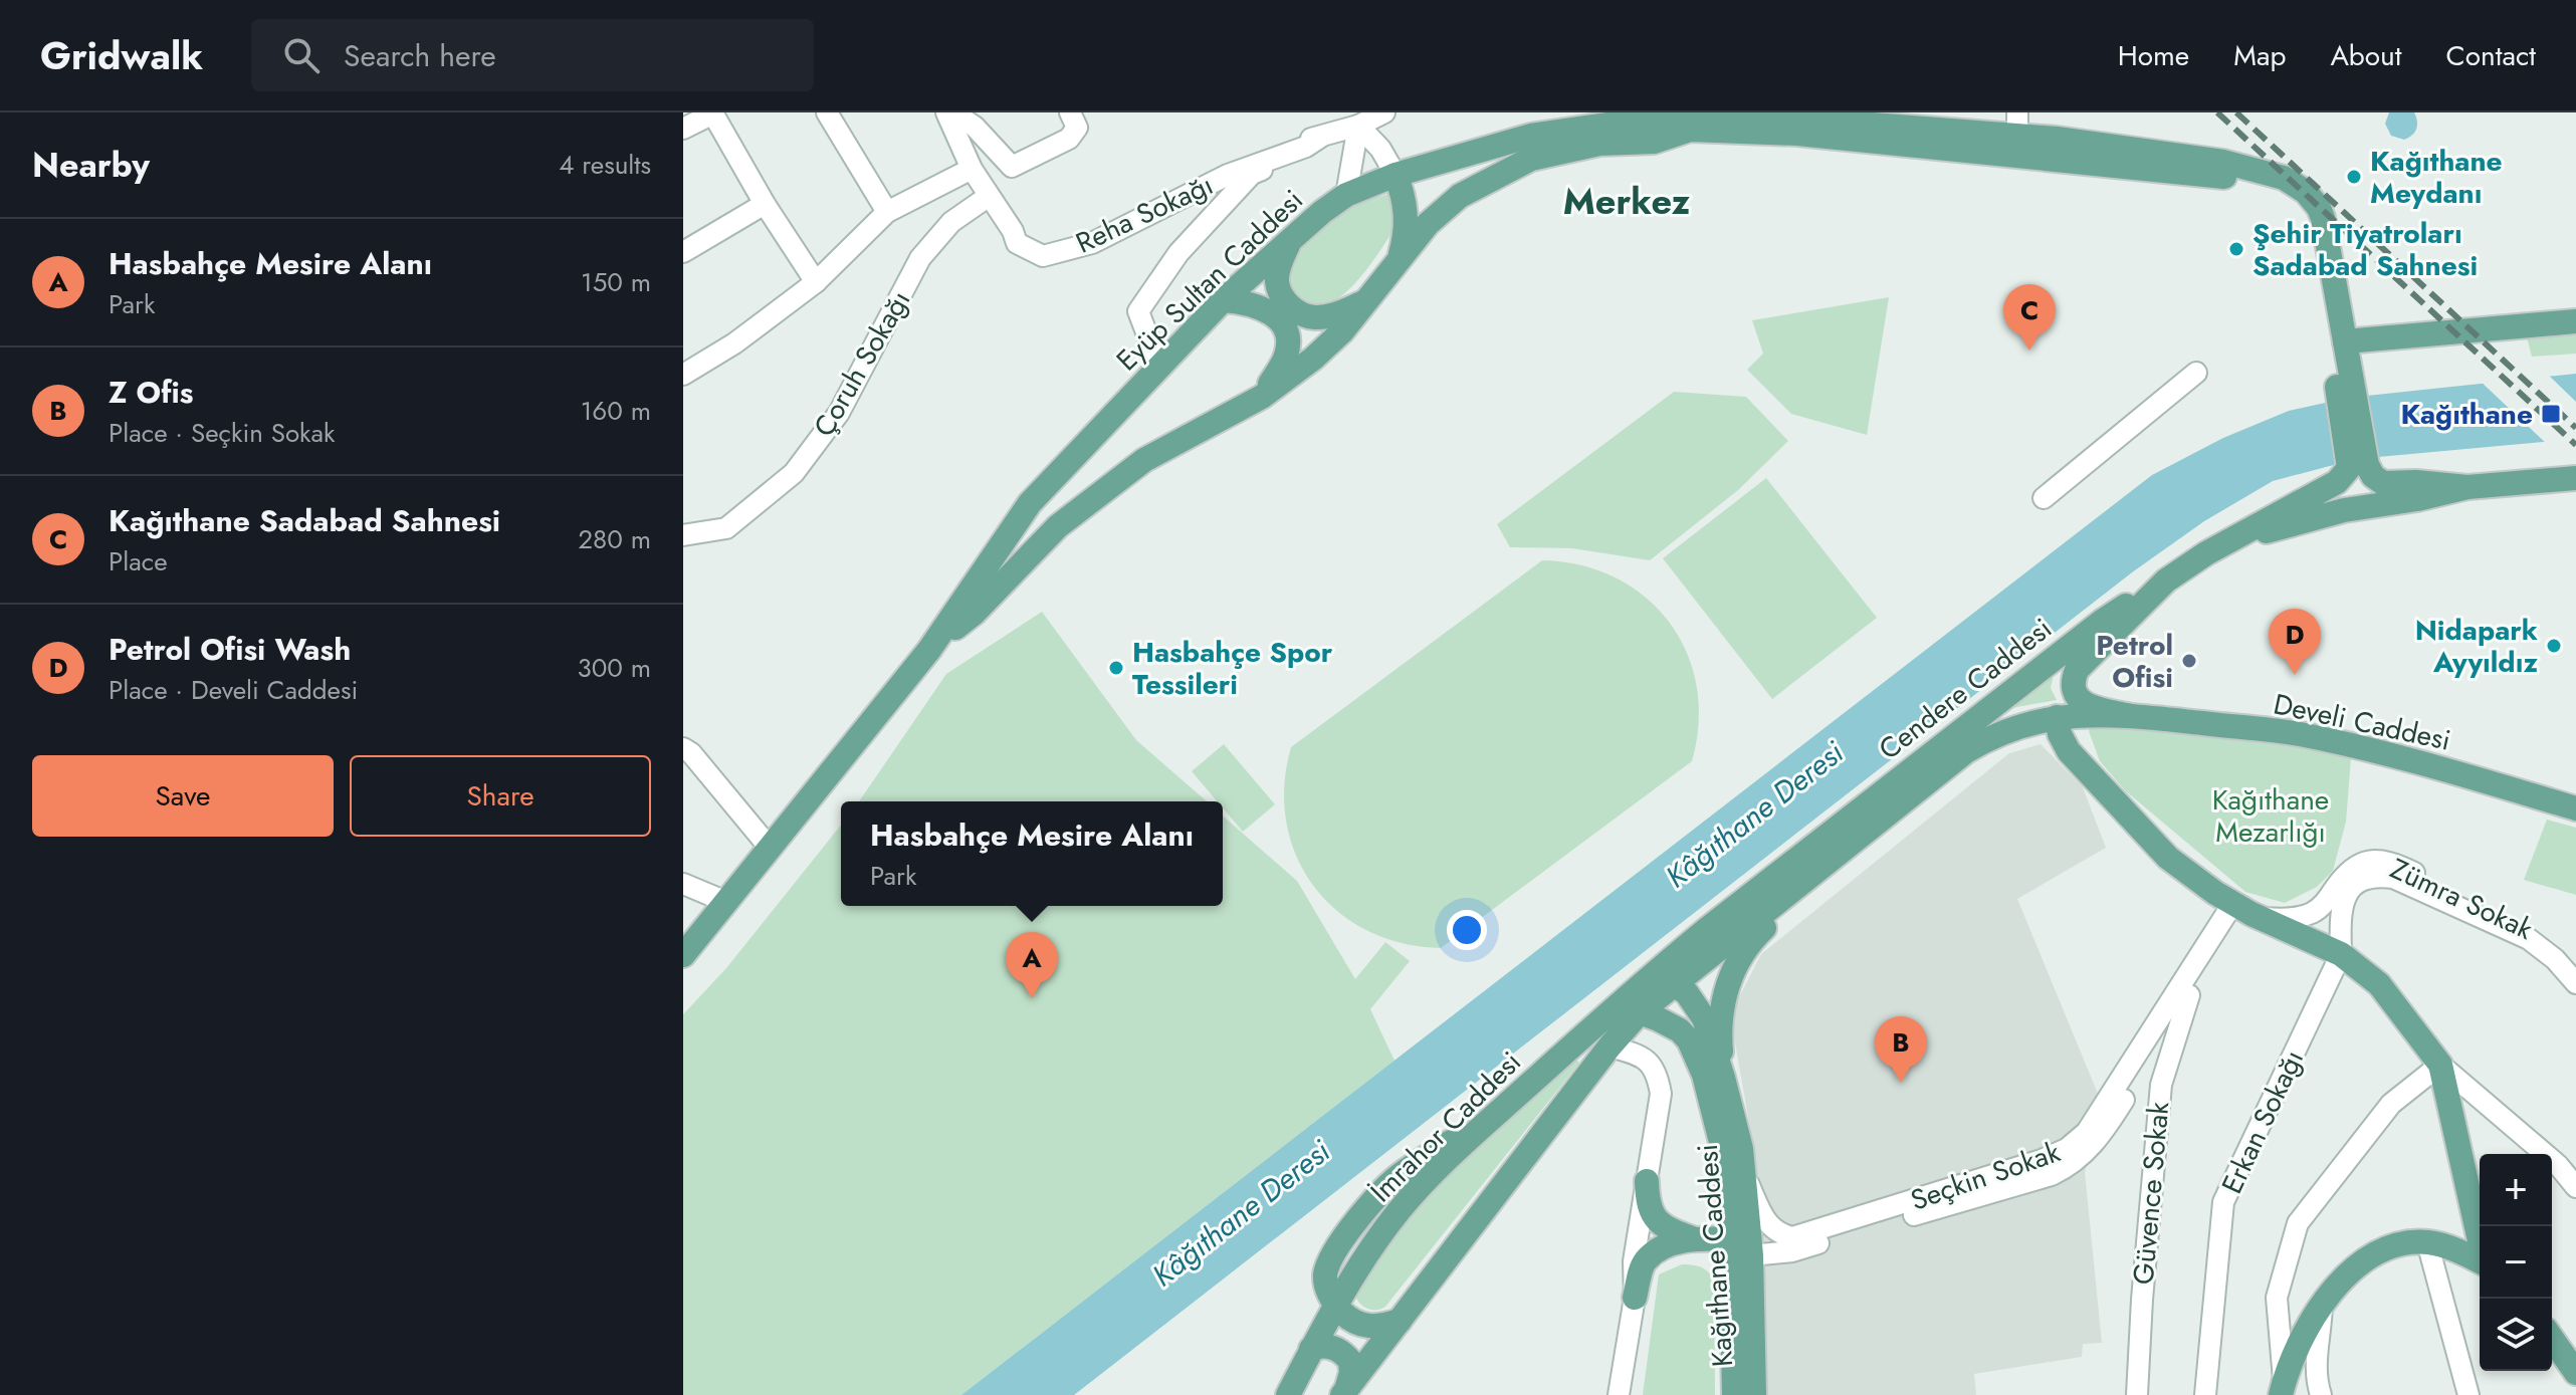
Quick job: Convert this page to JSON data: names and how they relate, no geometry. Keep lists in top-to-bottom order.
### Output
{
  "streets": {
    "main road": [
      "Eyüp Sultan Caddesi",
      "Cendere Caddesi",
      "Develi Caddesi",
      "İmrahor Caddesi",
      "Kağıthane Caddesi"
    ],
    "street": [
      "Reha Sokağı",
      "Çoruh Sokağı",
      "Zümra Sokak",
      "Erkan Sokağı",
      "Seçkin Sokak",
      "Güvence Sokak"
    ]
  },
  "crossings": [
    ["Reha Sokağı", "Çoruh Sokağı"],
    ["Cendere Caddesi", "Develi Caddesi"],
    ["Cendere Caddesi", "İmrahor Caddesi"],
    ["Cendere Caddesi", "Kağıthane Caddesi"],
    ["Zümra Sokak", "Erkan Sokağı"],
    ["Zümra Sokak", "Seçkin Sokak"],
    ["İmrahor Caddesi", "Kağıthane Caddesi"],
    ["Seçkin Sokak", "Güvence Sokak"],
    ["Seçkin Sokak", "Kağıthane Caddesi"]
  ],
  "districts": ["Merkez"],
  "water": ["Kâğıthane Deresi"],
  "parks": ["Kağıthane Mezarlığı"],
  "places": {
    "other": [
      "Kağıthane Meydanı",
      "Şehir Tiyatroları Sadabad Sahnesi",
      "Nidapark Ayyıldız",
      "Petrol Ofisi",
      "Hasbahçe Spor Tessileri"
    ],
    "transit": ["Kağıthane"]
  },
  "page": {
    "header": "Gridwalk",
    "search": "Search here",
    "nav": [
      "Home",
      "Map",
      "About",
      "Contact"
    ],
    "heading": ["Nearby", "4 results"],
    "list": [
      {
        "mark": "A",
        "name": "Hasbahçe Mesire Alanı",
        "note": "Park",
        "value": "150 m"
      },
      {
        "mark": "B",
        "name": "Z Ofis",
        "note": "Place · Seçkin Sokak",
        "value": "160 m"
      },
      {
        "mark": "C",
        "name": "Kağıthane Sadabad Sahnesi",
        "note": "Place",
        "value": "280 m"
      },
      {
        "mark": "D",
        "name": "Petrol Ofisi Wash",
        "note": "Place · Develi Caddesi",
        "value": "300 m"
      }
    ],
    "pins": [
      "C",
      "D",
      "A",
      "B"
    ],
    "buttons": ["Save", "Share"],
    "popup": ["Hasbahçe Mesire Alanı", "Park"],
    "map_buttons": ["+", "−"]
  }
}
